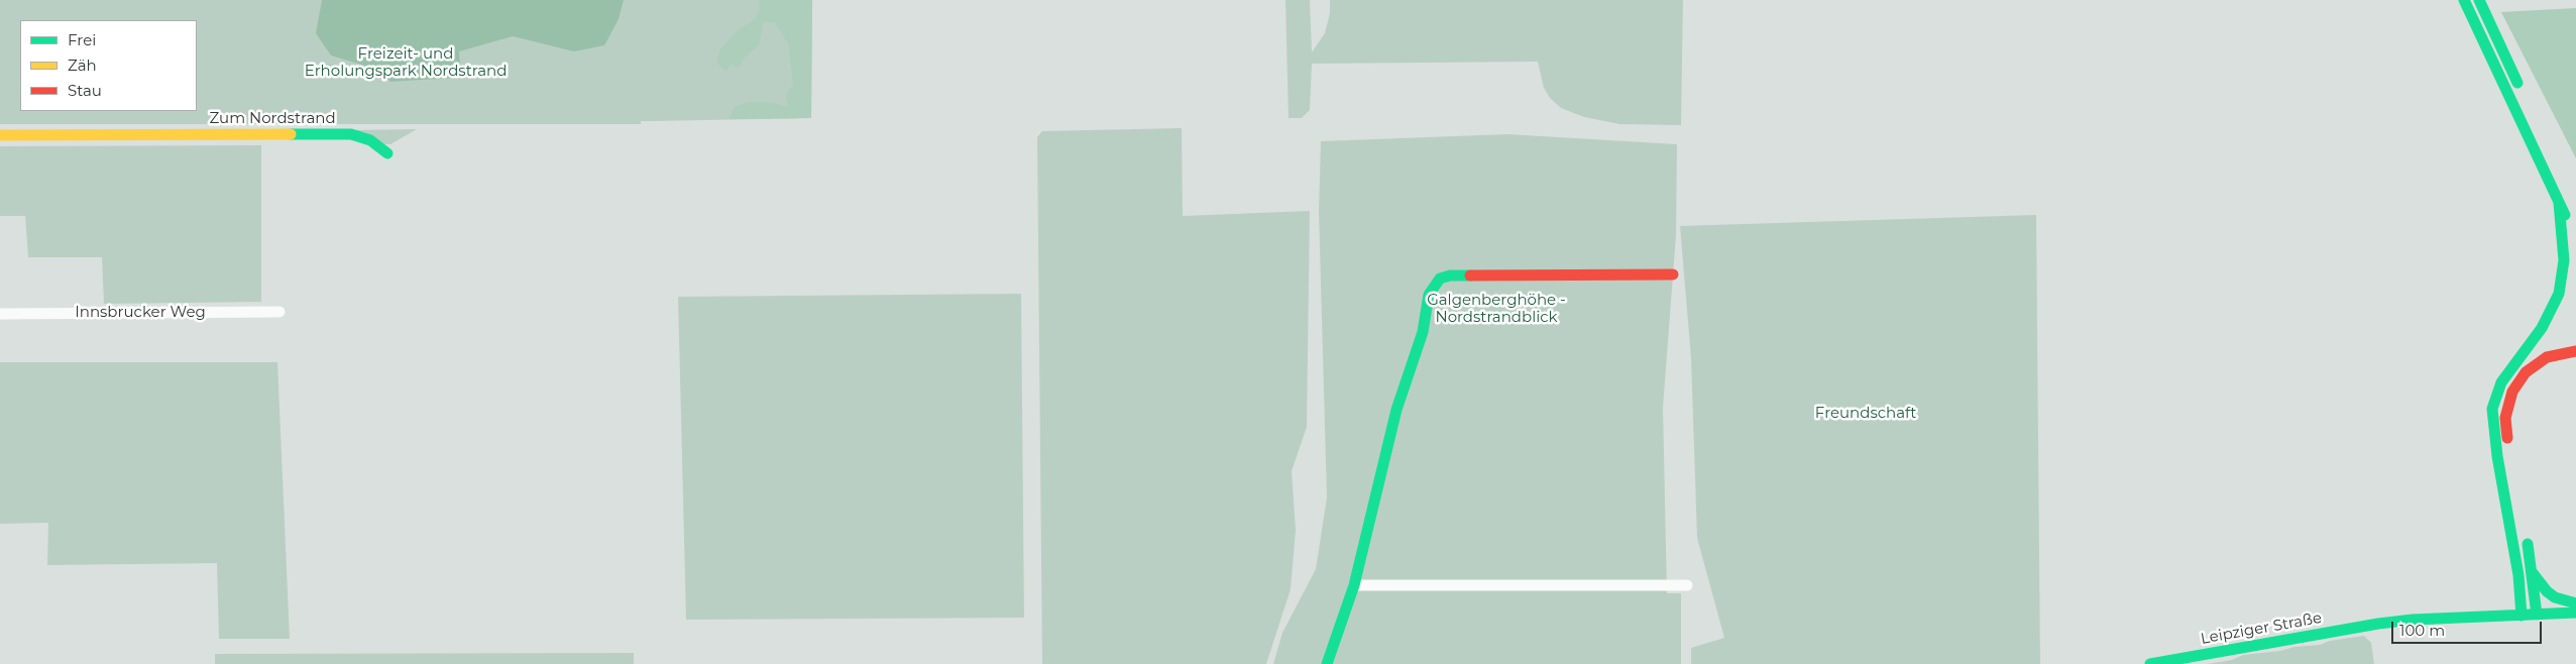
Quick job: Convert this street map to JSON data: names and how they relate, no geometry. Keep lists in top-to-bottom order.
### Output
{
  "streets": {
    "main road": ["Zum Nordstrand", "Leipziger Straße"],
    "street": ["Innsbrucker Weg"]
  },
  "parks": ["Freizeit- und Erholungspark Nordstrand", "Galgenberghöhe - Nordstrandblick", "Freundschaft"],
  "legend": ["Frei", "Zäh", "Stau"],
  "scale_bar": "100 m"
}
